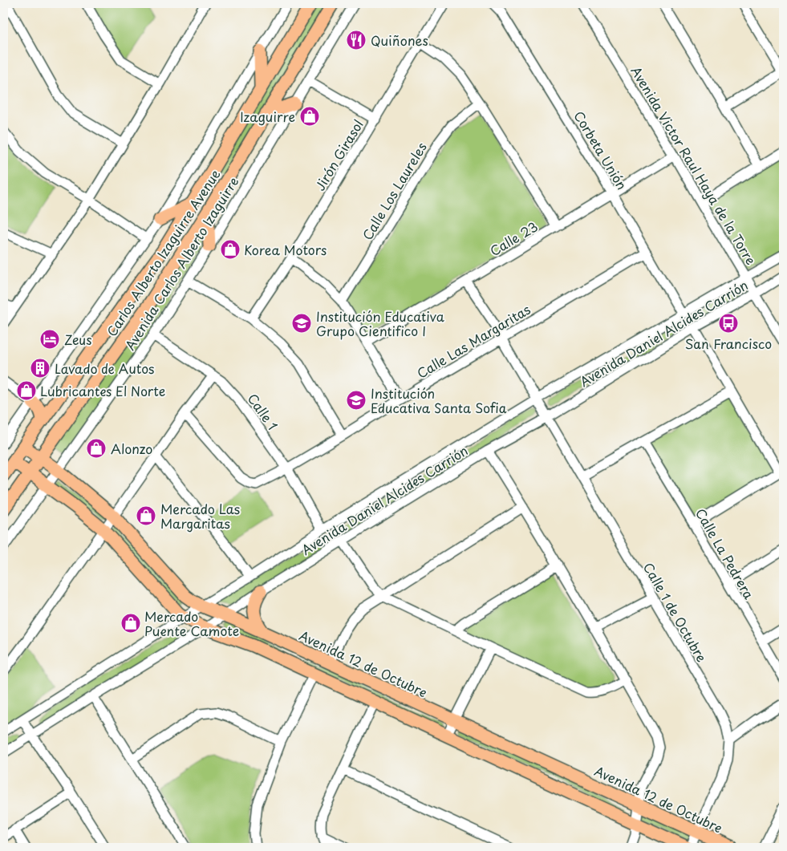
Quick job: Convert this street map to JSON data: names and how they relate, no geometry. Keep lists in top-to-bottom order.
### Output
{
  "streets": {
    "main road": ["Carlos Alberto Izaguirre Avenue", "Avenida 12 de Octubre"],
    "street": [
      "Corbeta Unión",
      "Jirón Girasol",
      "Avenida Victor Raul Haya de la Torre",
      "Calle Los Laureles",
      "Calle 23",
      "Avenida Carlos Alberto Izaguirre",
      "Avenida Daniel Alcides Carrión",
      "Calle Las Margaritas",
      "Calle 1",
      "Calle La Pedrera",
      "Calle 1 de Octubre"
    ]
  },
  "crossings": [
    ["Corbeta Unión", "Calle 23"],
    ["Corbeta Unión", "Avenida Daniel Alcides Carrión"],
    ["Corbeta Unión", "Calle Las Margaritas"],
    ["Avenida Victor Raul Haya de la Torre", "Calle 23"],
    ["Avenida Victor Raul Haya de la Torre", "Avenida Daniel Alcides Carrión"],
    ["Calle 23", "Calle 1 de Octubre"],
    ["Carlos Alberto Izaguirre Avenue", "Avenida 12 de Octubre"],
    ["Avenida Carlos Alberto Izaguirre", "Calle 1"],
    ["Avenida Carlos Alberto Izaguirre", "Avenida 12 de Octubre"],
    ["Avenida Daniel Alcides Carrión", "Calle 1"],
    ["Avenida Daniel Alcides Carrión", "Calle 1 de Octubre"],
    ["Avenida Daniel Alcides Carrión", "Avenida 12 de Octubre"],
    ["Calle Las Margaritas", "Calle 1"],
    ["Calle Las Margaritas", "Calle 1 de Octubre"],
    ["Calle 1 de Octubre", "Avenida 12 de Octubre"]
  ],
  "places": {
    "restaurant": ["Quiñones"],
    "shop": [
      "Izaguirre",
      "Korea Motors",
      "Lubricantes El Norte",
      "Alonzo",
      "Mercado Las Margaritas",
      "Mercado Puente Camote"
    ],
    "school or university": ["Institución Educativa Grupo Cientifico I", "Institución Educativa Santa Sofia"],
    "bus stop": ["San Francisco"],
    "hotel": ["Zeus"],
    "building": ["Lavado de Autos"]
  }
}
